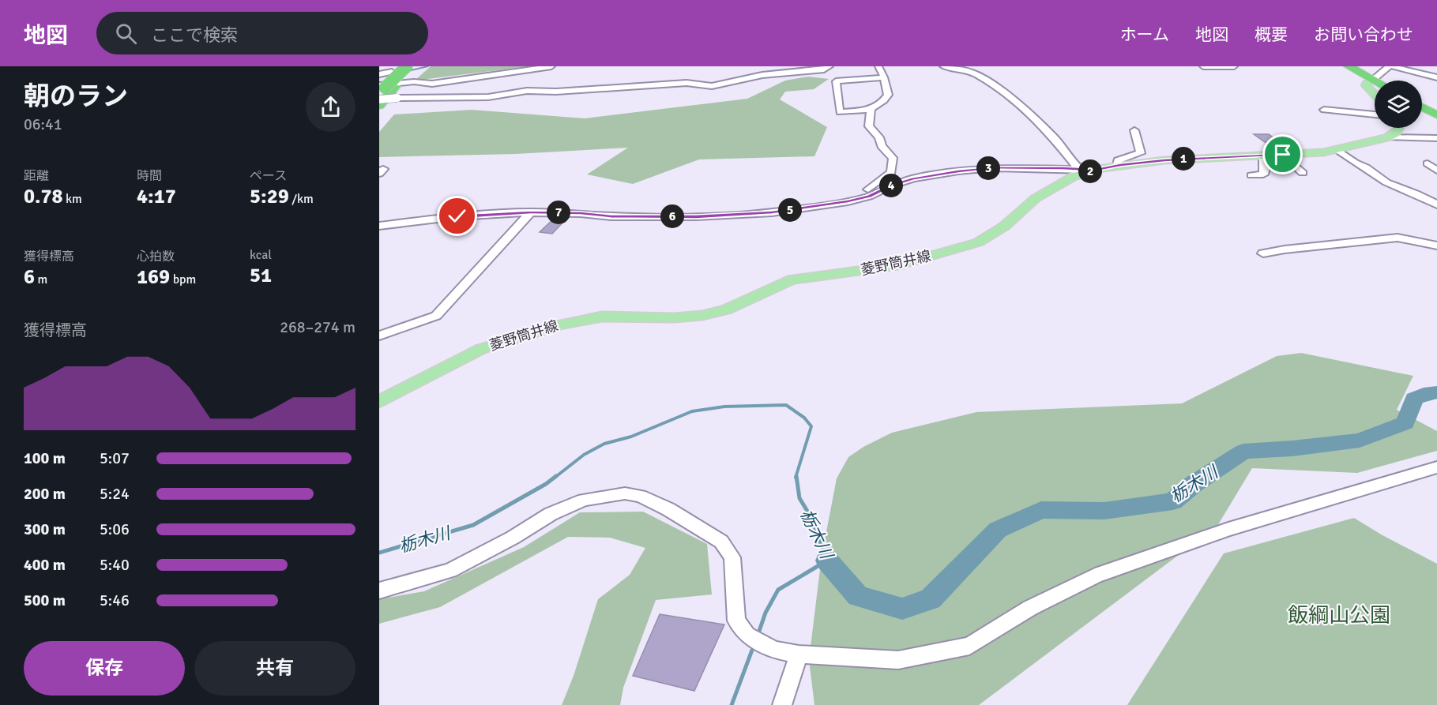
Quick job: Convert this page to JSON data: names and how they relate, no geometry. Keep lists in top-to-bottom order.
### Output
{
  "streets": {
    "main road": ["菱野筒井線"]
  },
  "water": ["栃木川"],
  "parks": ["飯綱山公園"],
  "page": {
    "header": "地図",
    "search": "ここで検索",
    "nav": [
      "ホーム",
      "地図",
      "概要",
      "お問い合わせ"
    ],
    "heading": ["朝のラン", "06:41"],
    "stats": [
      ["距離", "0.78 km"],
      ["時間", "4:17"],
      ["ペース", "5:29 /km"],
      ["獲得標高", "6 m"],
      ["心拍数", "169 bpm"],
      ["kcal", "51"]
    ],
    "pins": [
      "1",
      "3",
      "2",
      "4",
      "5",
      "7",
      "6"
    ],
    "chart": ["獲得標高", "268–274 m"],
    "list": [
      {
        "name": "100 m",
        "note": "5:07"
      },
      {
        "name": "200 m",
        "note": "5:24"
      },
      {
        "name": "300 m",
        "note": "5:06"
      },
      {
        "name": "400 m",
        "note": "5:40"
      },
      {
        "name": "500 m",
        "note": "5:46"
      }
    ],
    "buttons": ["保存", "共有"]
  }
}
